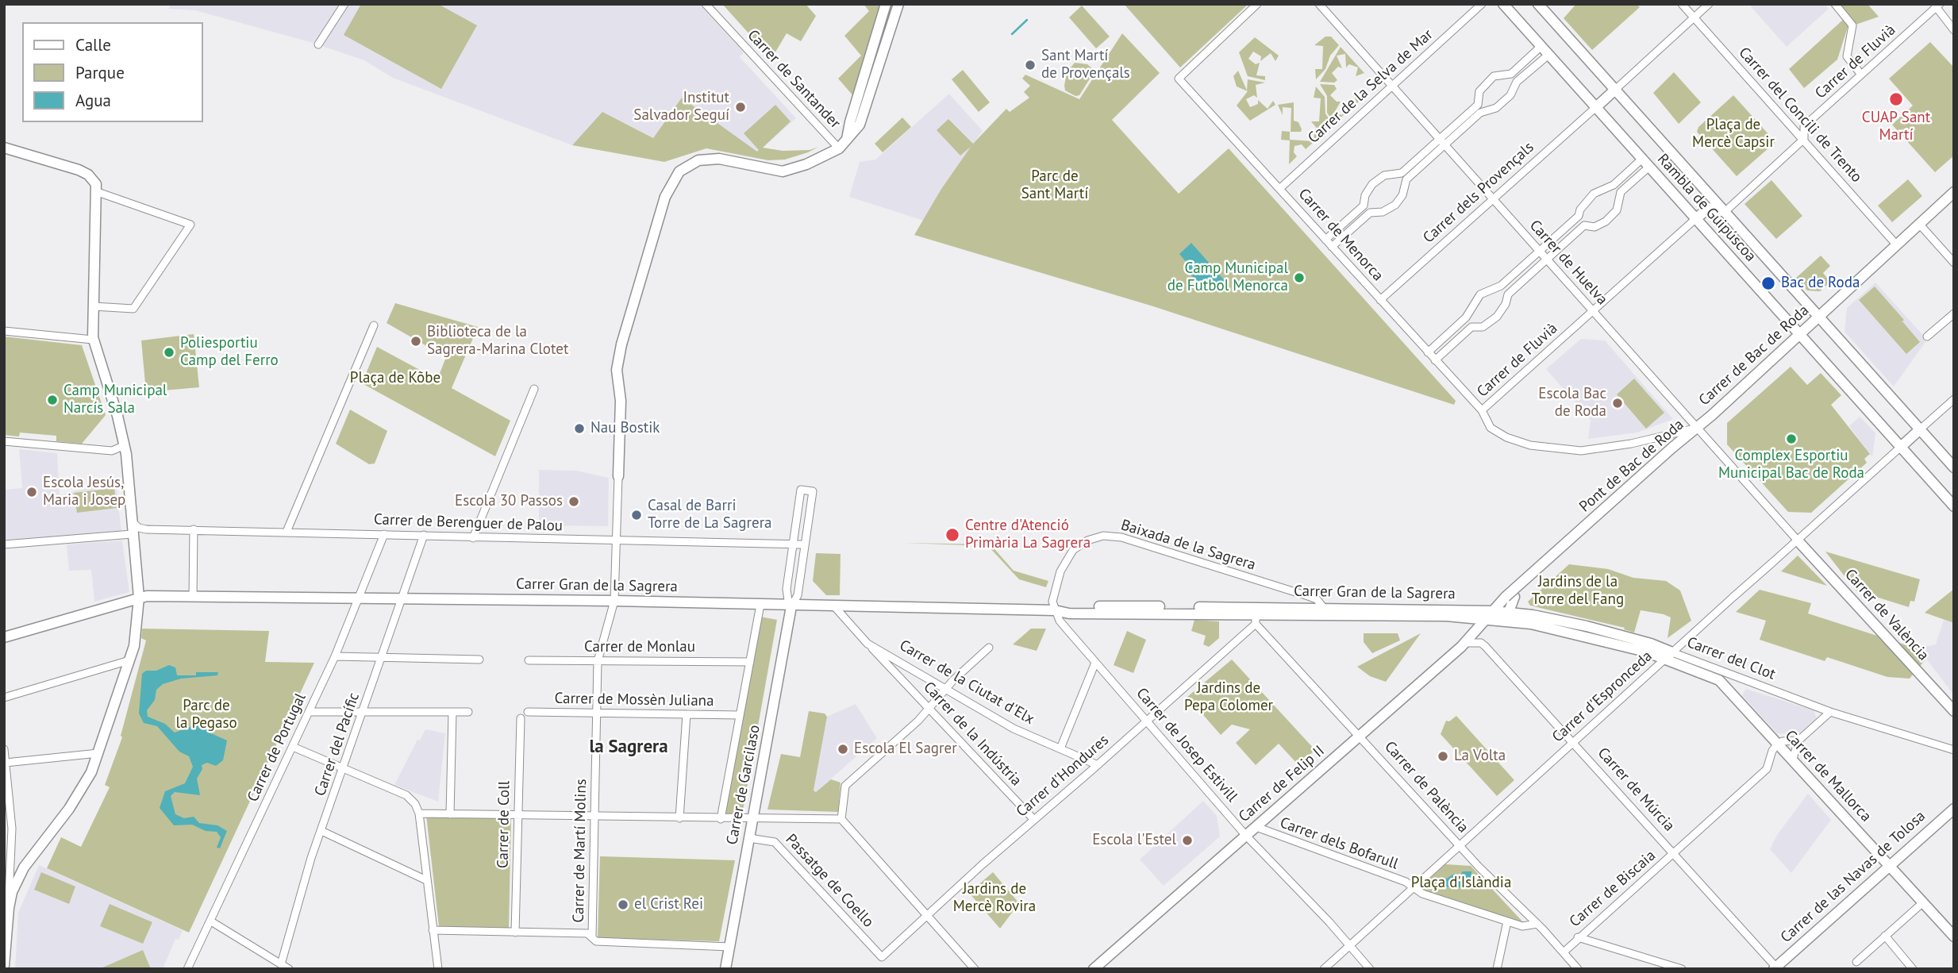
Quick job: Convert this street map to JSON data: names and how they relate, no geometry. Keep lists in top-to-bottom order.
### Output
{
  "streets": {
    "street": [
      "Carrer de Fluvià",
      "Carrer de Santander",
      "Carrer de la Selva de Mar",
      "Carrer del Concili de Trento",
      "Carrer dels Provençals",
      "Rambla de Guipúscoa",
      "Carrer de Menorca",
      "Carrer de Huelva",
      "Carrer de Bac de Roda",
      "Pont de Bac de Roda",
      "Carrer de Berenguer de Palou",
      "Baixada de la Sagrera",
      "Carrer Gran de la Sagrera",
      "Carrer de València",
      "Carrer de Monlau",
      "Carrer del Clot",
      "Carrer de la Ciutat d'Elx",
      "Carrer d'Espronceda",
      "Carrer de Mossèn Juliana",
      "Carrer de la Indústria",
      "Carrer del Pacífic",
      "Carrer de Josep Estivill",
      "Carrer de Portugal",
      "Carrer d'Hondures",
      "Carrer de Mallorca",
      "Carrer de Felip II",
      "Carrer de Garcilaso",
      "Carrer de Palència",
      "Carrer de Múrcia",
      "Carrer de Coll",
      "Carrer dels Bofarull",
      "Carrer de Martí Molins",
      "Carrer de las Navas de Tolosa",
      "Passatge de Coello",
      "Carrer de Biscaia"
    ]
  },
  "crossings": [
    ["Carrer de Fluvià", "Carrer del Concili de Trento"],
    ["Carrer de Fluvià", "Rambla de Guipúscoa"],
    ["Carrer de Fluvià", "Carrer de Menorca"],
    ["Carrer de Fluvià", "Carrer de Huelva"],
    ["Carrer de la Selva de Mar", "Carrer de Menorca"],
    ["Carrer de la Selva de Mar", "Carrer de Huelva"],
    ["Carrer del Concili de Trento", "Carrer de Bac de Roda"],
    ["Carrer dels Provençals", "Rambla de Guipúscoa"],
    ["Carrer dels Provençals", "Carrer de Menorca"],
    ["Carrer dels Provençals", "Carrer de Huelva"],
    ["Rambla de Guipúscoa", "Carrer de Bac de Roda"],
    ["Rambla de Guipúscoa", "Carrer d'Espronceda"],
    ["Carrer de Menorca", "Carrer de Huelva"],
    ["Carrer de Menorca", "Carrer de Bac de Roda"],
    ["Carrer de Menorca", "Pont de Bac de Roda"],
    ["Carrer de Huelva", "Carrer de Bac de Roda"],
    ["Carrer de Huelva", "Pont de Bac de Roda"],
    ["Carrer de Huelva", "Carrer de València"],
    ["Carrer de Huelva", "Carrer d'Espronceda"],
    ["Carrer de Bac de Roda", "Pont de Bac de Roda"],
    ["Pont de Bac de Roda", "Carrer Gran de la Sagrera"],
    ["Pont de Bac de Roda", "Carrer del Clot"],
    ["Pont de Bac de Roda", "Carrer de Felip II"],
    ["Carrer de Berenguer de Palou", "Carrer del Pacífic"],
    ["Carrer de Berenguer de Palou", "Carrer de Portugal"],
    ["Carrer de Berenguer de Palou", "Carrer de Garcilaso"],
    ["Carrer de Berenguer de Palou", "Carrer de Martí Molins"],
    ["Baixada de la Sagrera", "Carrer Gran de la Sagrera"],
    ["Baixada de la Sagrera", "Carrer de Josep Estivill"],
    ["Carrer Gran de la Sagrera", "Carrer del Clot"],
    ["Carrer Gran de la Sagrera", "Carrer de la Ciutat d'Elx"],
    ["Carrer Gran de la Sagrera", "Carrer del Pacífic"],
    ["Carrer Gran de la Sagrera", "Carrer de Josep Estivill"],
    ["Carrer Gran de la Sagrera", "Carrer de Portugal"],
    ["Carrer Gran de la Sagrera", "Carrer d'Hondures"],
    ["Carrer Gran de la Sagrera", "Carrer de Felip II"],
    ["Carrer Gran de la Sagrera", "Carrer de Garcilaso"],
    ["Carrer Gran de la Sagrera", "Carrer de Palència"],
    ["Carrer Gran de la Sagrera", "Carrer de Martí Molins"],
    ["Carrer de València", "Carrer d'Espronceda"],
    ["Carrer de Monlau", "Carrer de Garcilaso"],
    ["Carrer de Monlau", "Carrer de Martí Molins"],
    ["Carrer del Clot", "Carrer d'Espronceda"],
    ["Carrer del Clot", "Carrer de Mallorca"],
    ["Carrer del Clot", "Carrer de Felip II"],
    ["Carrer de la Ciutat d'Elx", "Carrer de la Indústria"],
    ["Carrer de la Ciutat d'Elx", "Carrer d'Hondures"],
    ["Carrer d'Espronceda", "Carrer de Josep Estivill"],
    ["Carrer d'Espronceda", "Carrer de Mallorca"],
    ["Carrer d'Espronceda", "Carrer de Palència"],
    ["Carrer d'Espronceda", "Carrer de Múrcia"],
    ["Carrer d'Espronceda", "Carrer dels Bofarull"],
    ["Carrer de Mossèn Juliana", "Carrer de Garcilaso"],
    ["Carrer de Mossèn Juliana", "Carrer de Martí Molins"],
    ["Carrer de la Indústria", "Carrer d'Hondures"],
    ["Carrer de Josep Estivill", "Carrer d'Hondures"],
    ["Carrer de Josep Estivill", "Carrer de Felip II"],
    ["Carrer d'Hondures", "Carrer de Palència"],
    ["Carrer d'Hondures", "Passatge de Coello"],
    ["Carrer de Mallorca", "Carrer de las Navas de Tolosa"],
    ["Carrer de Mallorca", "Carrer de Biscaia"],
    ["Carrer de Felip II", "Carrer de Palència"],
    ["Carrer de Felip II", "Carrer de Múrcia"],
    ["Carrer de Felip II", "Carrer dels Bofarull"],
    ["Carrer de Garcilaso", "Passatge de Coello"],
    ["Carrer de Palència", "Carrer dels Bofarull"],
    ["Carrer de Palència", "Carrer de Biscaia"],
    ["Carrer de Múrcia", "Carrer de las Navas de Tolosa"],
    ["Carrer de Múrcia", "Carrer de Biscaia"]
  ],
  "districts": ["la Sagrera"],
  "parks": [
    "Plaça de Mercè Capsir",
    "Parc de Sant Martí",
    "Plaça de Kõbe",
    "Jardins de la Torre del Fang",
    "Jardins de Pepa Colomer",
    "Parc de la Pegaso",
    "Plaça d'Islàndia",
    "Jardins de Mercè Rovira"
  ],
  "places": [
    "Sant Martí de Provençals",
    "CUAP Sant Martí",
    "Institut Salvador Seguí",
    "Camp Municipal de Futbol Menorca",
    "Bac de Roda",
    "Biblioteca de la Sagrera-Marina Clotet",
    "Poliesportiu Camp del Ferro",
    "Camp Municipal Narcís Sala",
    "Escola Bac de Roda",
    "Nau Bostik",
    "Complex Esportiu Municipal Bac de Roda",
    "Escola Jesús, Maria i Josep",
    "Escola 30 Passos",
    "Casal de Barri Torre de La Sagrera",
    "Centre d'Atenció Primària La Sagrera",
    "Escola El Sagrer",
    "La Volta",
    "Escola l'Estel",
    "el Crist Rei"
  ],
  "legend": ["Calle", "Parque", "Agua"]
}
